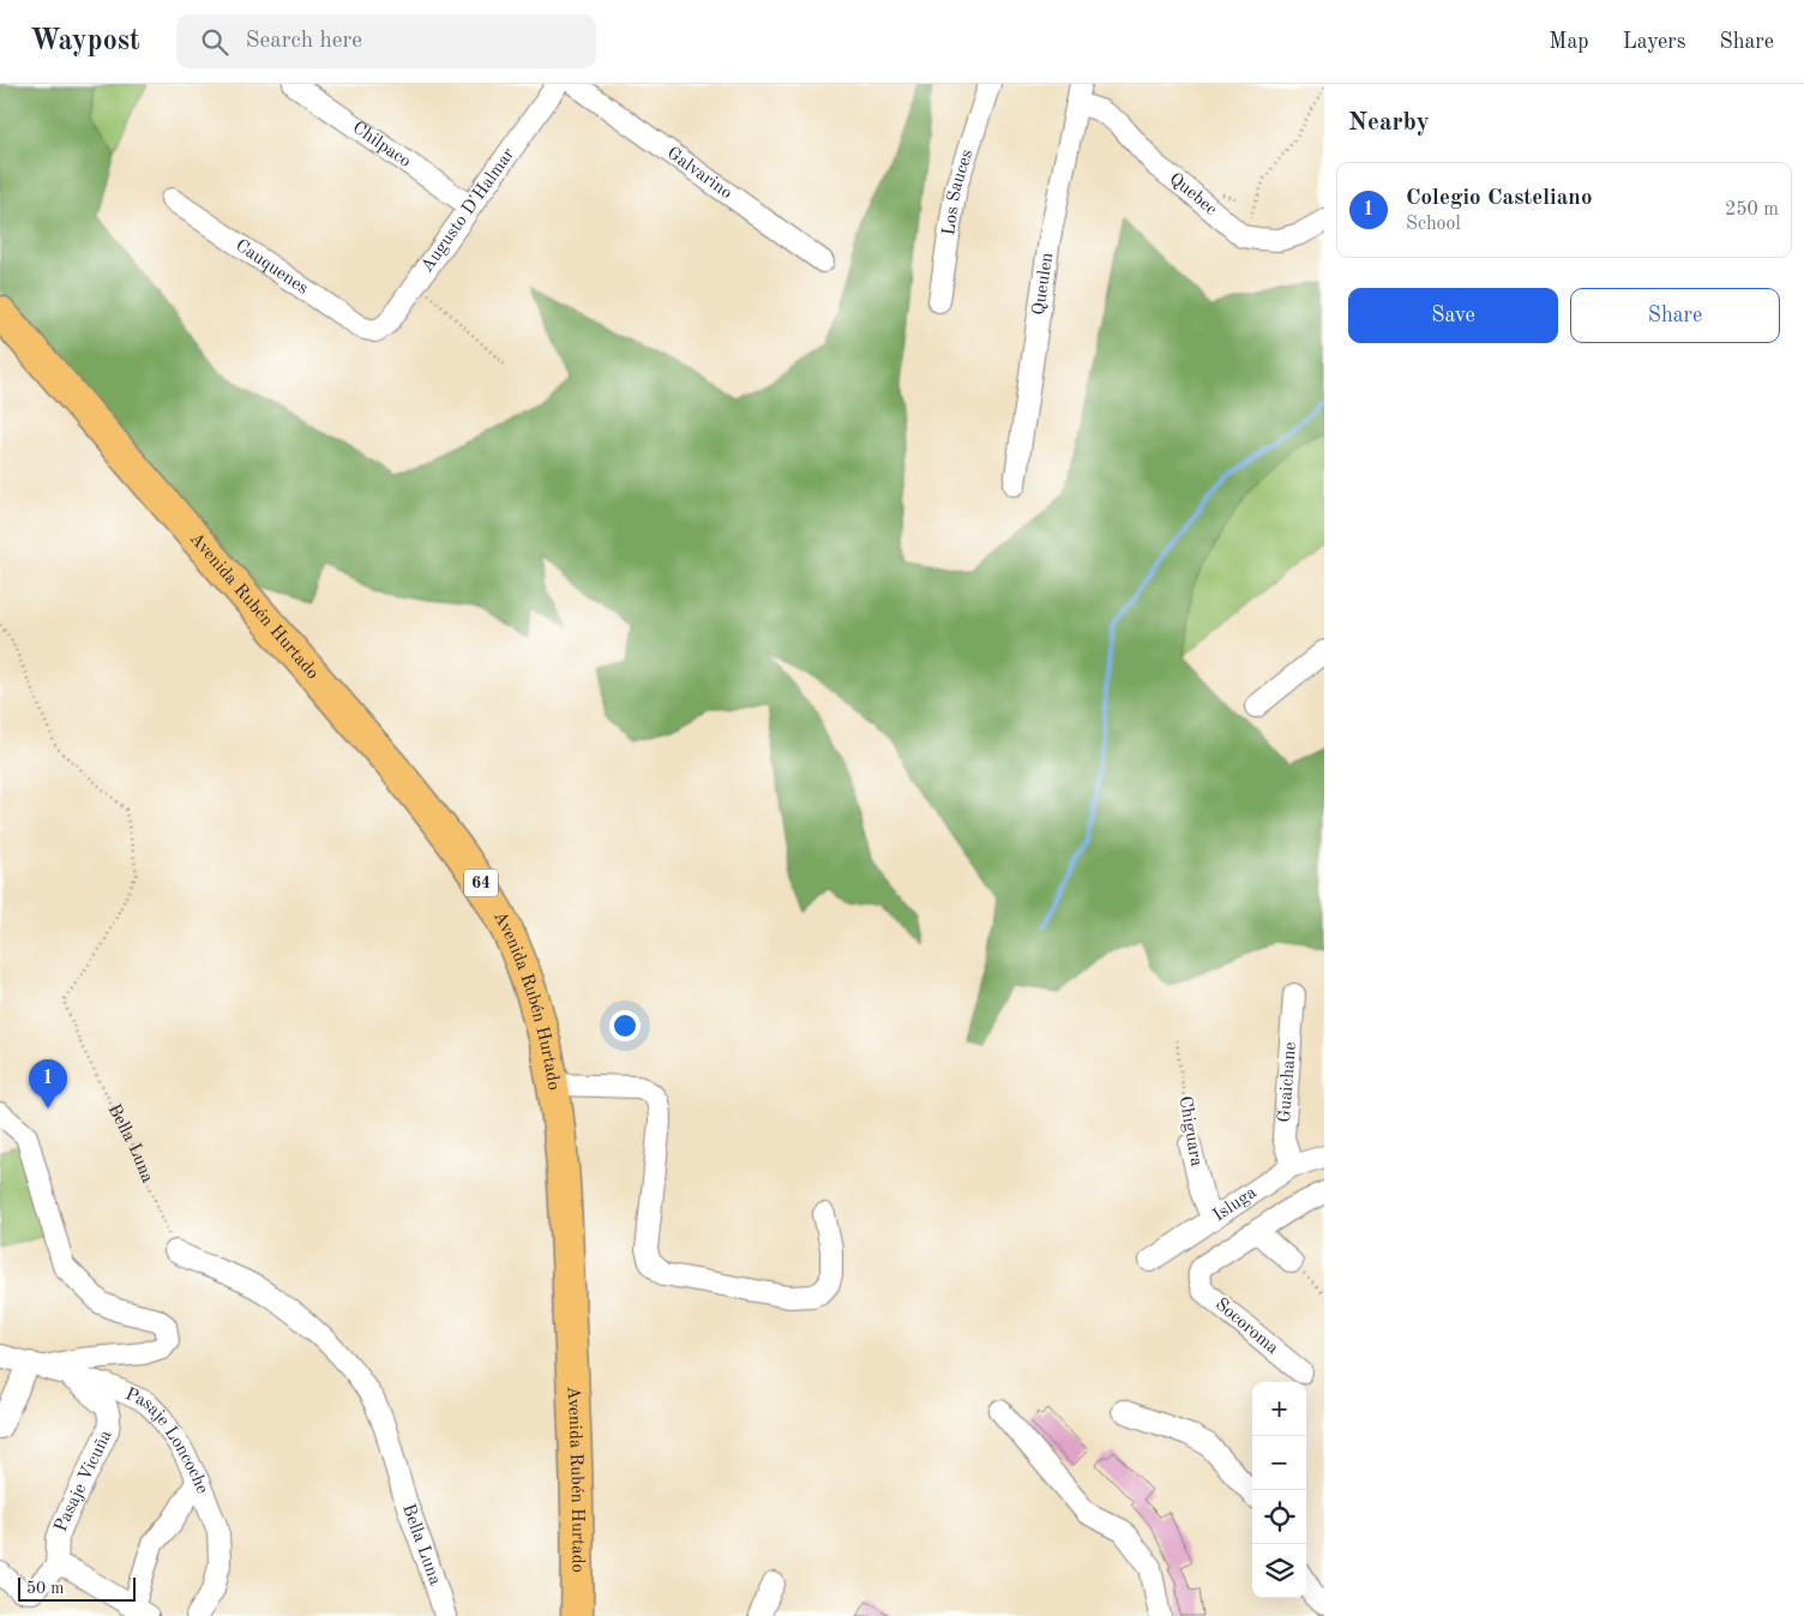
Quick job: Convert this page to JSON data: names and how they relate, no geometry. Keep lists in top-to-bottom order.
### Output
{
  "streets": {
    "highway": ["Avenida Rubén Hurtado", "64"],
    "street": [
      "Chilpaco",
      "Galvarino",
      "Los Sauces",
      "Quebec",
      "Augusto D'Halmar",
      "Cauquenes",
      "Queulen",
      "Guaichane",
      "Chiguara",
      "Bella Luna",
      "Isluga",
      "Socoroma",
      "Pasaje Loncoche",
      "Pasaje Vicuña"
    ]
  },
  "crossings": [
    ["Chilpaco", "Augusto D'Halmar"],
    ["Quebec", "Queulen"],
    ["Augusto D'Halmar", "Cauquenes"],
    ["Guaichane", "Isluga"],
    ["Chiguara", "Isluga"],
    ["Isluga", "Socoroma"],
    ["Pasaje Loncoche", "Pasaje Vicuña"]
  ],
  "scale_bar": "50 m",
  "page": {
    "header": "Waypost",
    "search": "Search here",
    "nav": ["Map", "Layers", "Share"],
    "heading": "Nearby",
    "list": [
      {
        "mark": "1",
        "name": "Colegio Casteliano",
        "note": "School",
        "value": "250 m"
      }
    ],
    "buttons": ["Save", "Share"],
    "pins": "1",
    "map_buttons": ["+", "−"],
    "scale": "50 m"
  }
}
